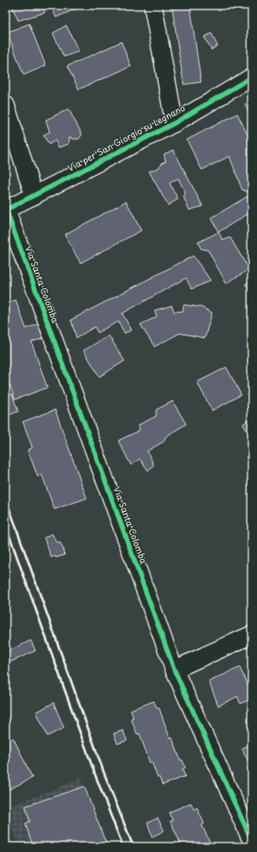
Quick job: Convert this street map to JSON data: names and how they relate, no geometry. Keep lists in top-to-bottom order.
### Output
{
  "streets": {
    "street": ["Via per San Giorgio su Legnano", "Via Santa Colomba"]
  },
  "crossings": [
    ["Via per San Giorgio su Legnano", "Via Santa Colomba"]
  ]
}
